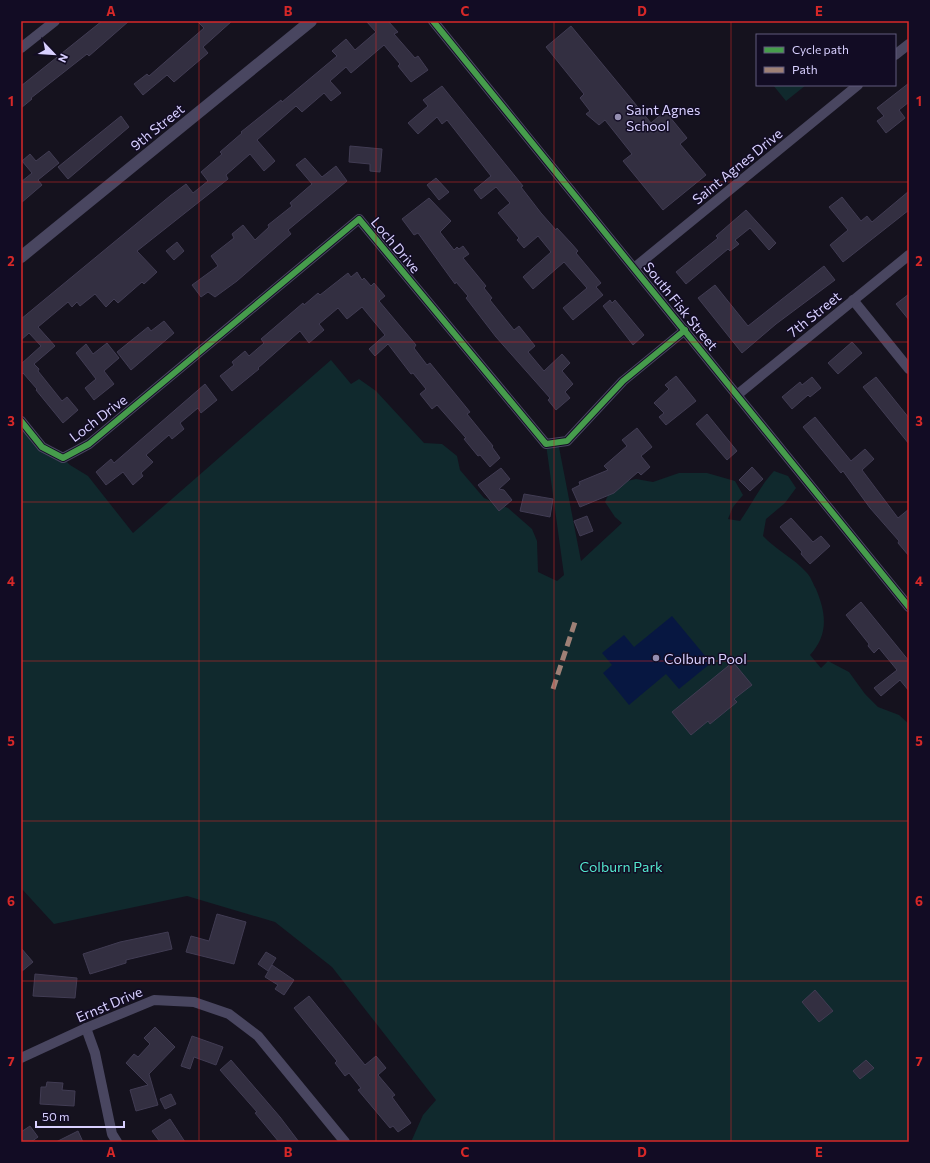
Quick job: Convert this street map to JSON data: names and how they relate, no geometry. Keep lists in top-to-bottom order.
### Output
{
  "streets": {
    "street": [
      "9th Street",
      "Saint Agnes Drive",
      "Loch Drive",
      "South Fisk Street",
      "7th Street",
      "Ernst Drive"
    ]
  },
  "crossings": [
    ["Saint Agnes Drive", "South Fisk Street"],
    ["Loch Drive", "South Fisk Street"],
    ["South Fisk Street", "7th Street"]
  ],
  "parks": ["Colburn Park"],
  "places": ["Saint Agnes School", "Colburn Pool"],
  "legend": ["Cycle path", "Path"],
  "scale_bar": "50 m",
  "north": "bottom right",
  "grid": {
    "columns": [
      "A",
      "B",
      "C",
      "D",
      "E"
    ],
    "rows": [
      "1",
      "2",
      "3",
      "4",
      "5",
      "6",
      "7"
    ]
  }
}
